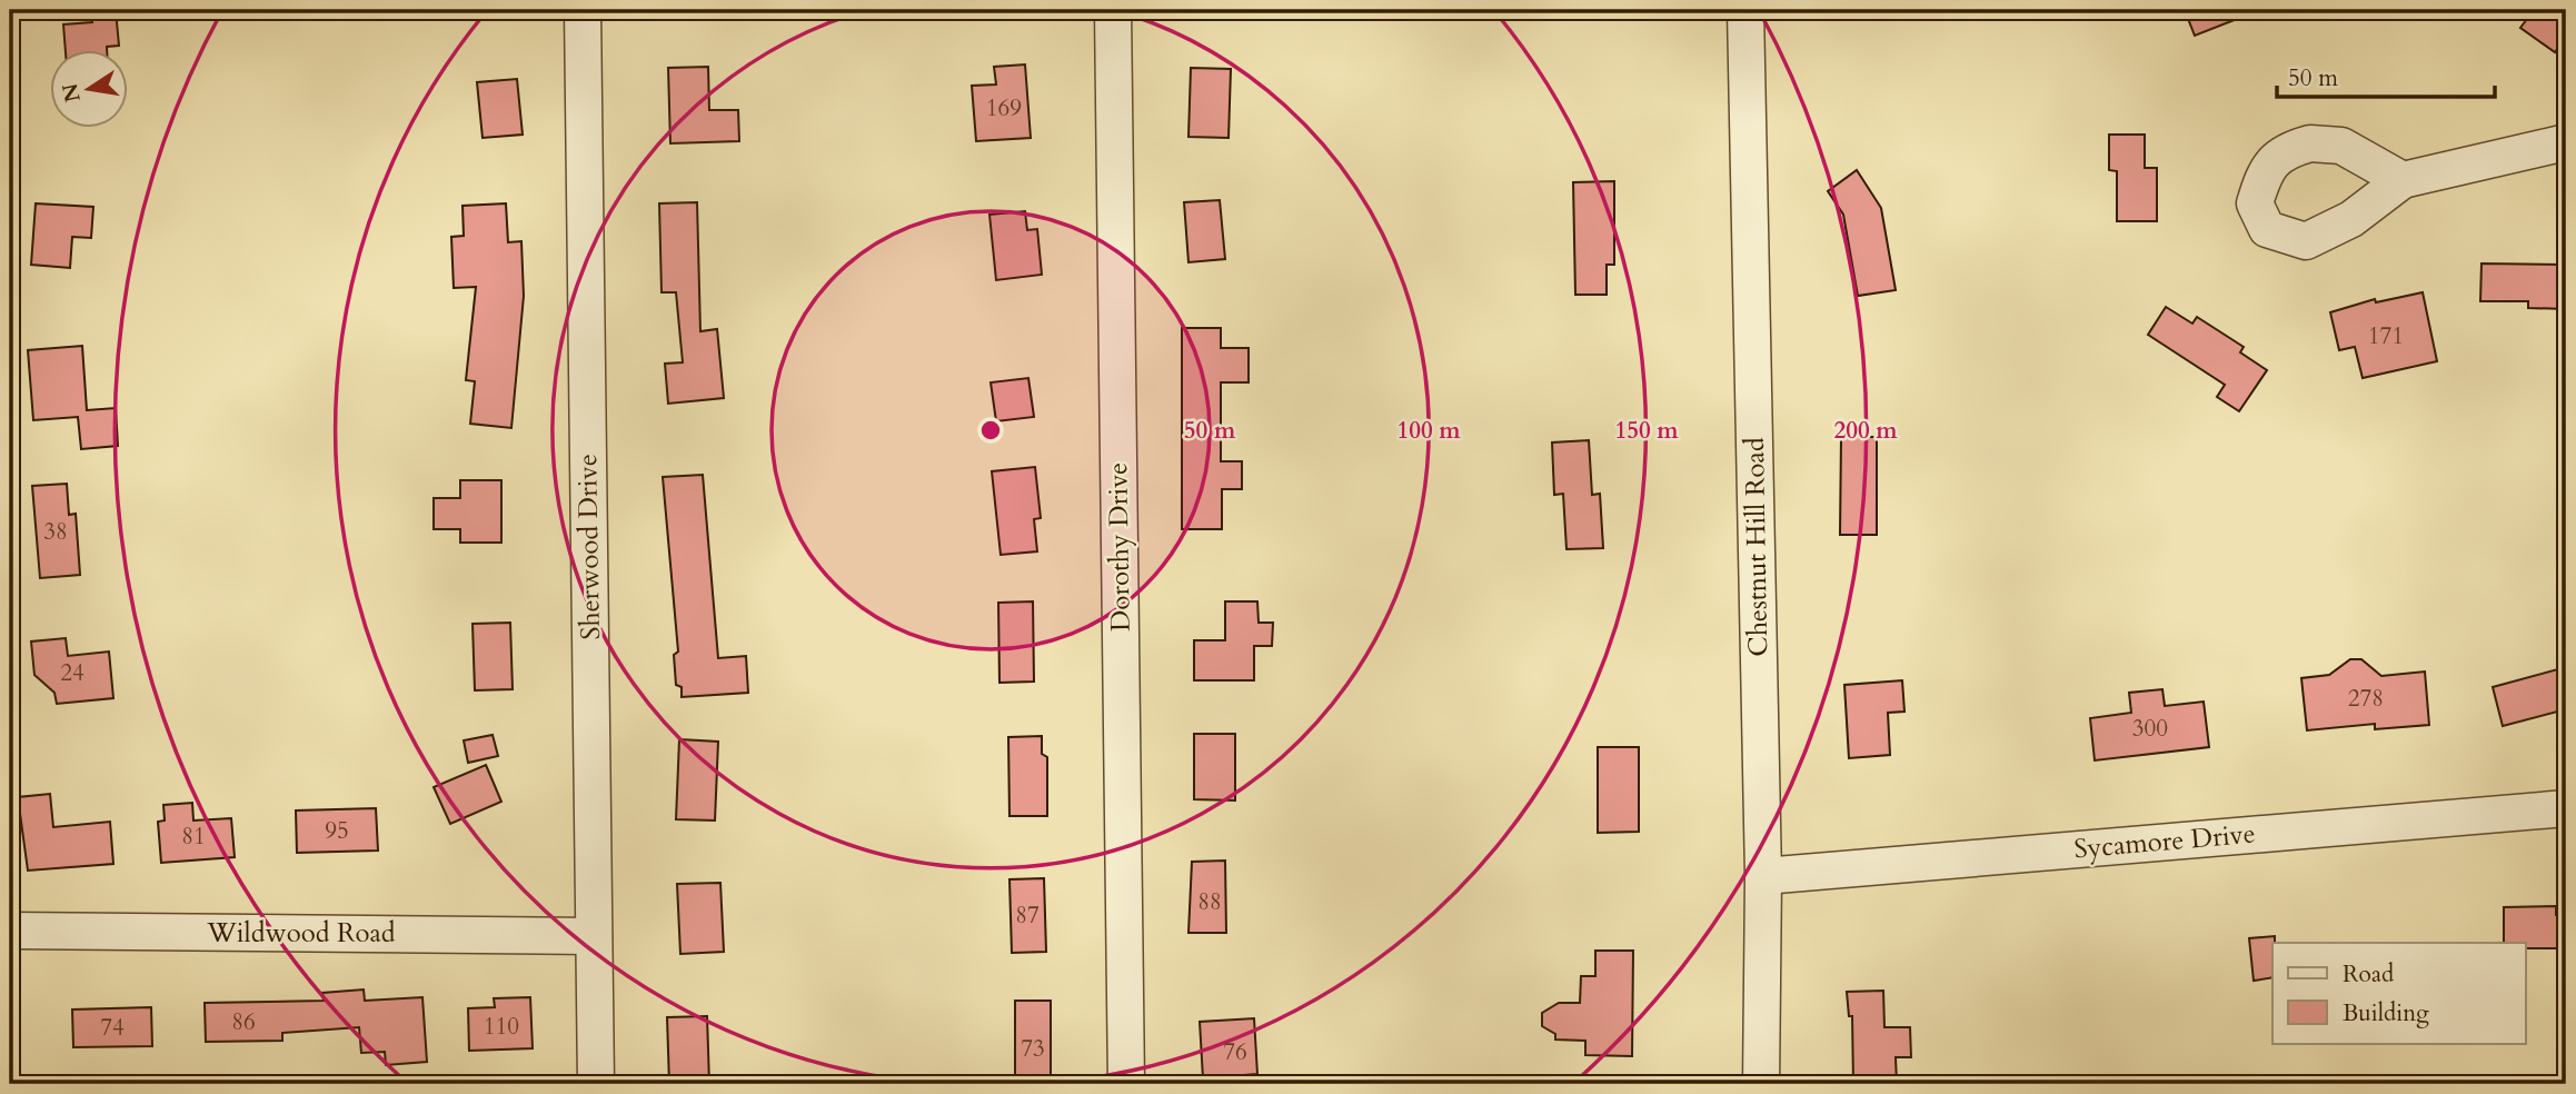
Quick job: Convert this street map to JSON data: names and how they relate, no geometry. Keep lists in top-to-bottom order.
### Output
{
  "streets": {
    "street": [
      "Sherwood Drive",
      "Dorothy Drive",
      "Chestnut Hill Road",
      "Sycamore Drive",
      "Wildwood Road"
    ]
  },
  "crossings": [
    ["Sherwood Drive", "Wildwood Road"],
    ["Chestnut Hill Road", "Sycamore Drive"]
  ],
  "house_numbers": [
    "169",
    "171",
    "38",
    "24",
    "278",
    "300",
    "95",
    "81",
    "88",
    "87",
    "86",
    "110",
    "74",
    "73",
    "76"
  ],
  "legend": ["Road", "Building"],
  "scale_bar": "50 m",
  "north": "left",
  "rings": [
    "50 m",
    "100 m",
    "150 m",
    "200 m"
  ]
}
